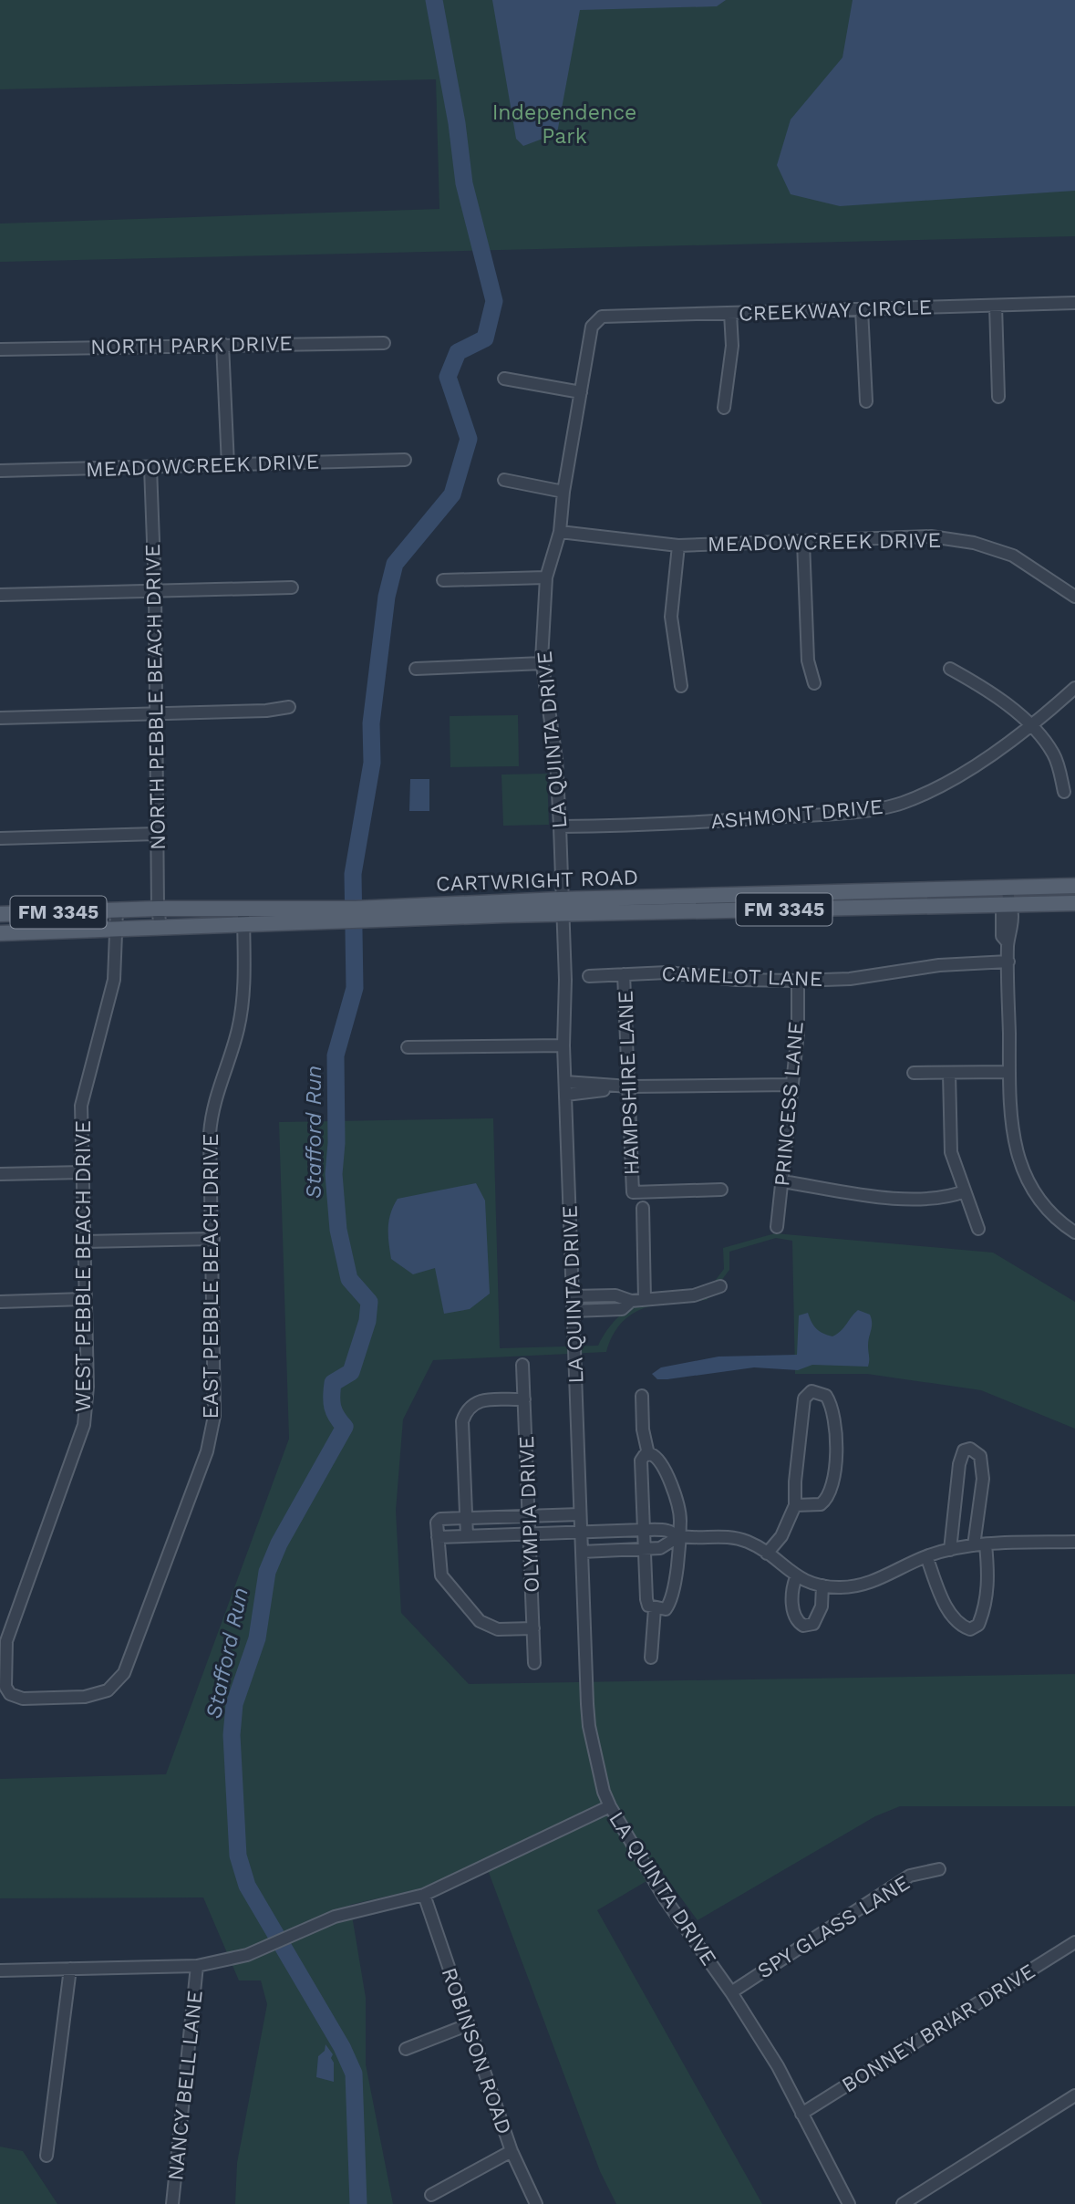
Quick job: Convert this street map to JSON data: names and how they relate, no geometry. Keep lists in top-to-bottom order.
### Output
{
  "streets": {
    "main road": ["CARTWRIGHT ROAD", "FM 3345"],
    "street": [
      "CREEKWAY CIRCLE",
      "NORTH PARK DRIVE",
      "MEADOWCREEK DRIVE",
      "NORTH PEBBLE BEACH DRIVE",
      "LA QUINTA DRIVE",
      "ASHMONT DRIVE",
      "CAMELOT LANE",
      "HAMPSHIRE LANE",
      "PRINCESS LANE",
      "WEST PEBBLE BEACH DRIVE",
      "EAST PEBBLE BEACH DRIVE",
      "OLYMPIA DRIVE",
      "SPY GLASS LANE",
      "BONNEY BRIAR DRIVE",
      "ROBINSON ROAD",
      "NANCY BELL LANE"
    ]
  },
  "crossings": [
    ["CREEKWAY CIRCLE", "LA QUINTA DRIVE"],
    ["MEADOWCREEK DRIVE", "NORTH PEBBLE BEACH DRIVE"],
    ["MEADOWCREEK DRIVE", "LA QUINTA DRIVE"],
    ["NORTH PEBBLE BEACH DRIVE", "CARTWRIGHT ROAD"],
    ["LA QUINTA DRIVE", "ASHMONT DRIVE"],
    ["LA QUINTA DRIVE", "CARTWRIGHT ROAD"],
    ["LA QUINTA DRIVE", "SPY GLASS LANE"],
    ["LA QUINTA DRIVE", "BONNEY BRIAR DRIVE"],
    ["CARTWRIGHT ROAD", "WEST PEBBLE BEACH DRIVE"],
    ["CARTWRIGHT ROAD", "EAST PEBBLE BEACH DRIVE"],
    ["CAMELOT LANE", "HAMPSHIRE LANE"],
    ["CAMELOT LANE", "PRINCESS LANE"],
    ["WEST PEBBLE BEACH DRIVE", "EAST PEBBLE BEACH DRIVE"]
  ],
  "water": ["Stafford Run"],
  "parks": ["Independence Park"]
}
